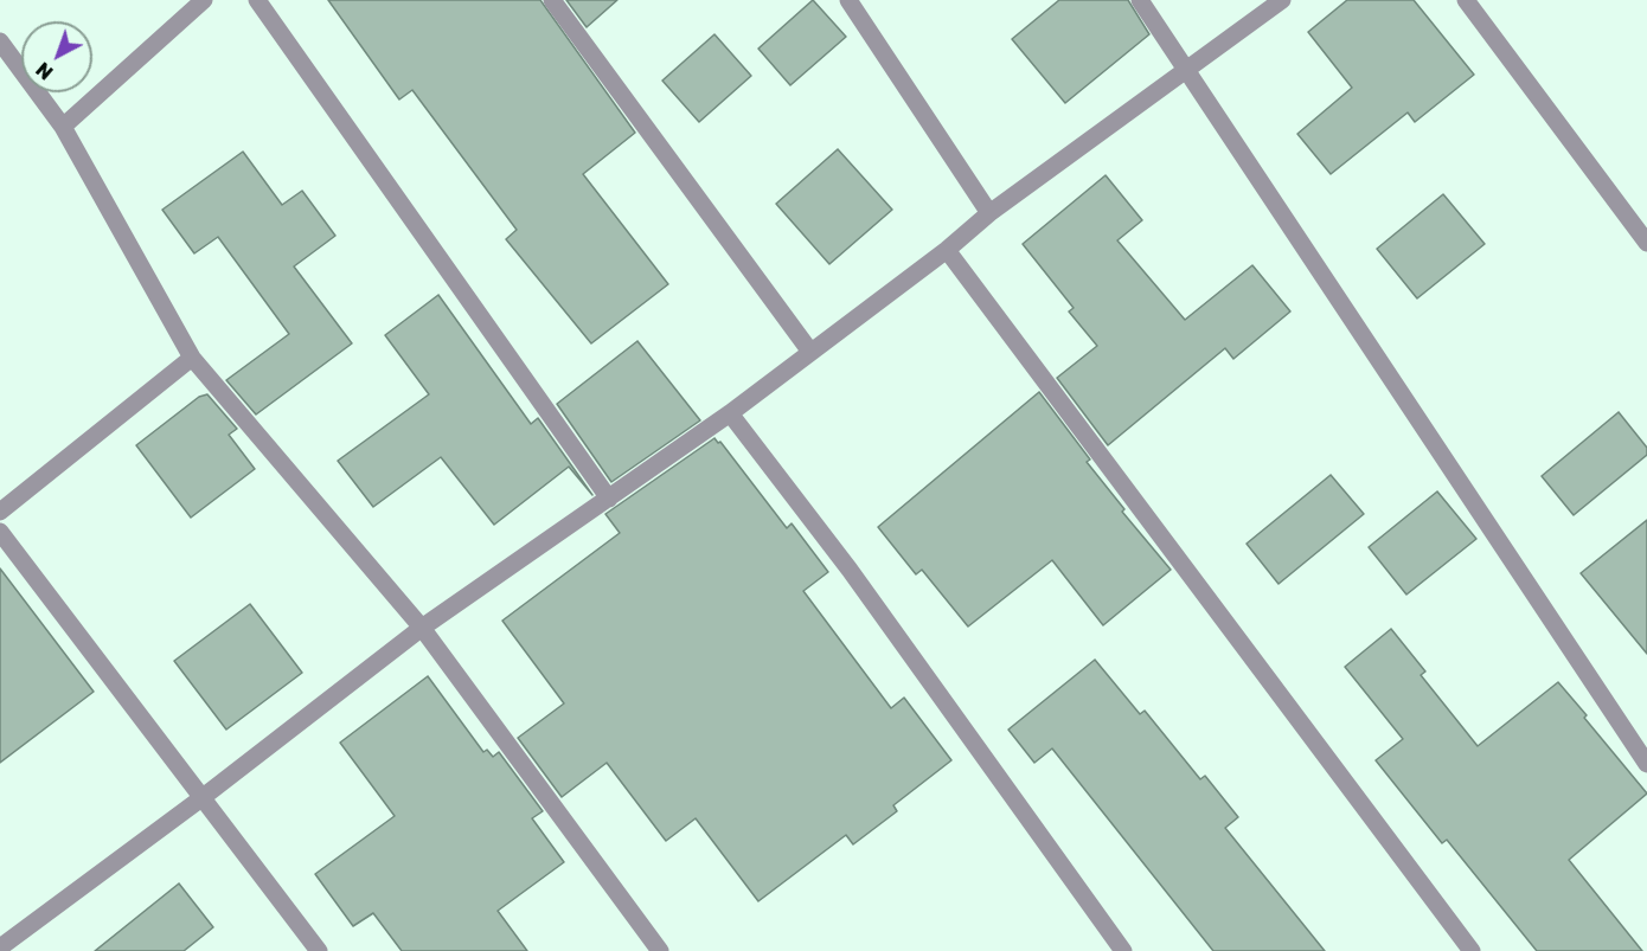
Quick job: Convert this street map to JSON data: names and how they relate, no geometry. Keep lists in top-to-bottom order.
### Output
{
  "north": "bottom left"
}
